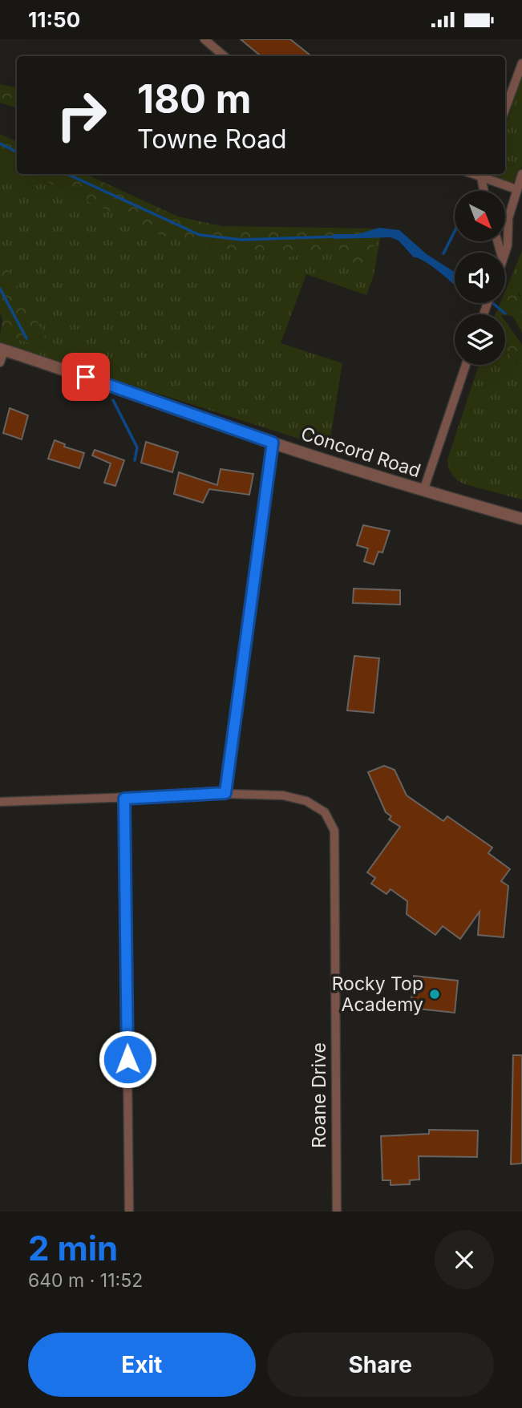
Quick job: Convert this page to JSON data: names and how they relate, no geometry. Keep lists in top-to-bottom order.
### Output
{
  "streets": {
    "street": ["Concord Road", "Roane Drive"]
  },
  "places": ["Rocky Top Academy"],
  "north": "bottom right",
  "page": {
    "status": "11:50",
    "turn": ["180 m", "Towne Road"],
    "heading": ["2 min", "640 m · 11:52"],
    "buttons": ["Exit", "Share"]
  }
}
